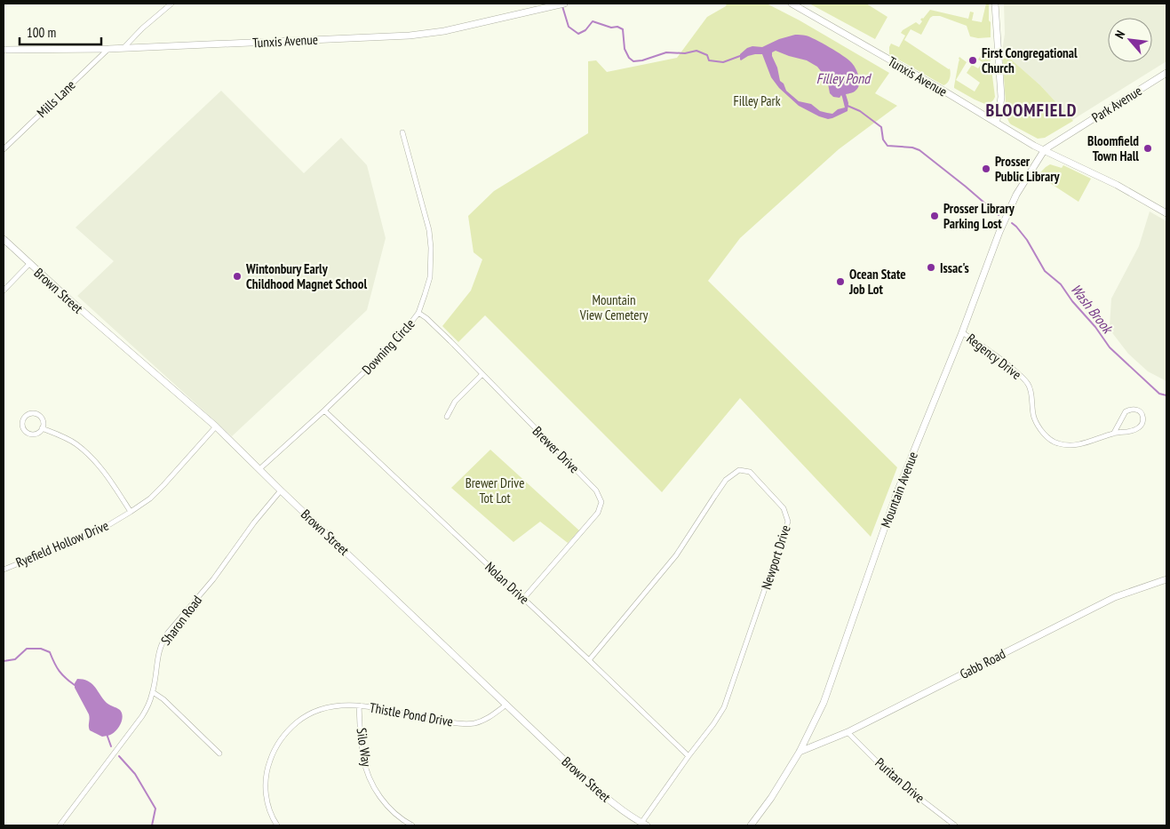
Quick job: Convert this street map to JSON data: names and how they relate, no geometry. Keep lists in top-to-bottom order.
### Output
{
  "streets": {
    "main road": [
      "Tunxis Avenue",
      "Park Avenue",
      "Brown Street",
      "Mountain Avenue",
      "Gabb Road"
    ],
    "street": [
      "Mills Lane",
      "Downing Circle",
      "Regency Drive",
      "Brewer Drive",
      "Ryefield Hollow Drive",
      "Newport Drive",
      "Nolan Drive",
      "Sharon Road",
      "Thistle Pond Drive",
      "Silo Way",
      "Puritan Drive"
    ]
  },
  "crossings": [
    ["Tunxis Avenue", "Mills Lane"],
    ["Tunxis Avenue", "Park Avenue"],
    ["Tunxis Avenue", "Mountain Avenue"],
    ["Park Avenue", "Mountain Avenue"],
    ["Brown Street", "Downing Circle"],
    ["Brown Street", "Ryefield Hollow Drive"],
    ["Brown Street", "Newport Drive"],
    ["Brown Street", "Sharon Road"],
    ["Brown Street", "Thistle Pond Drive"],
    ["Downing Circle", "Brewer Drive"],
    ["Downing Circle", "Nolan Drive"],
    ["Regency Drive", "Mountain Avenue"],
    ["Brewer Drive", "Nolan Drive"],
    ["Mountain Avenue", "Gabb Road"],
    ["Newport Drive", "Nolan Drive"],
    ["Gabb Road", "Puritan Drive"],
    ["Thistle Pond Drive", "Silo Way"]
  ],
  "districts": ["BLOOMFIELD"],
  "water": ["Filley Pond", "Wash Brook"],
  "parks": ["Filley Park", "Mountain View Cemetery", "Brewer Drive Tot Lot"],
  "places": [
    "First Congregational Church",
    "Bloomfield Town Hall",
    "Prosser Public Library",
    "Prosser Library Parking Lost",
    "Issac's",
    "Wintonbury Early Childhood Magnet School",
    "Ocean State Job Lot"
  ],
  "scale_bar": "100 m",
  "north": "top left"
}
